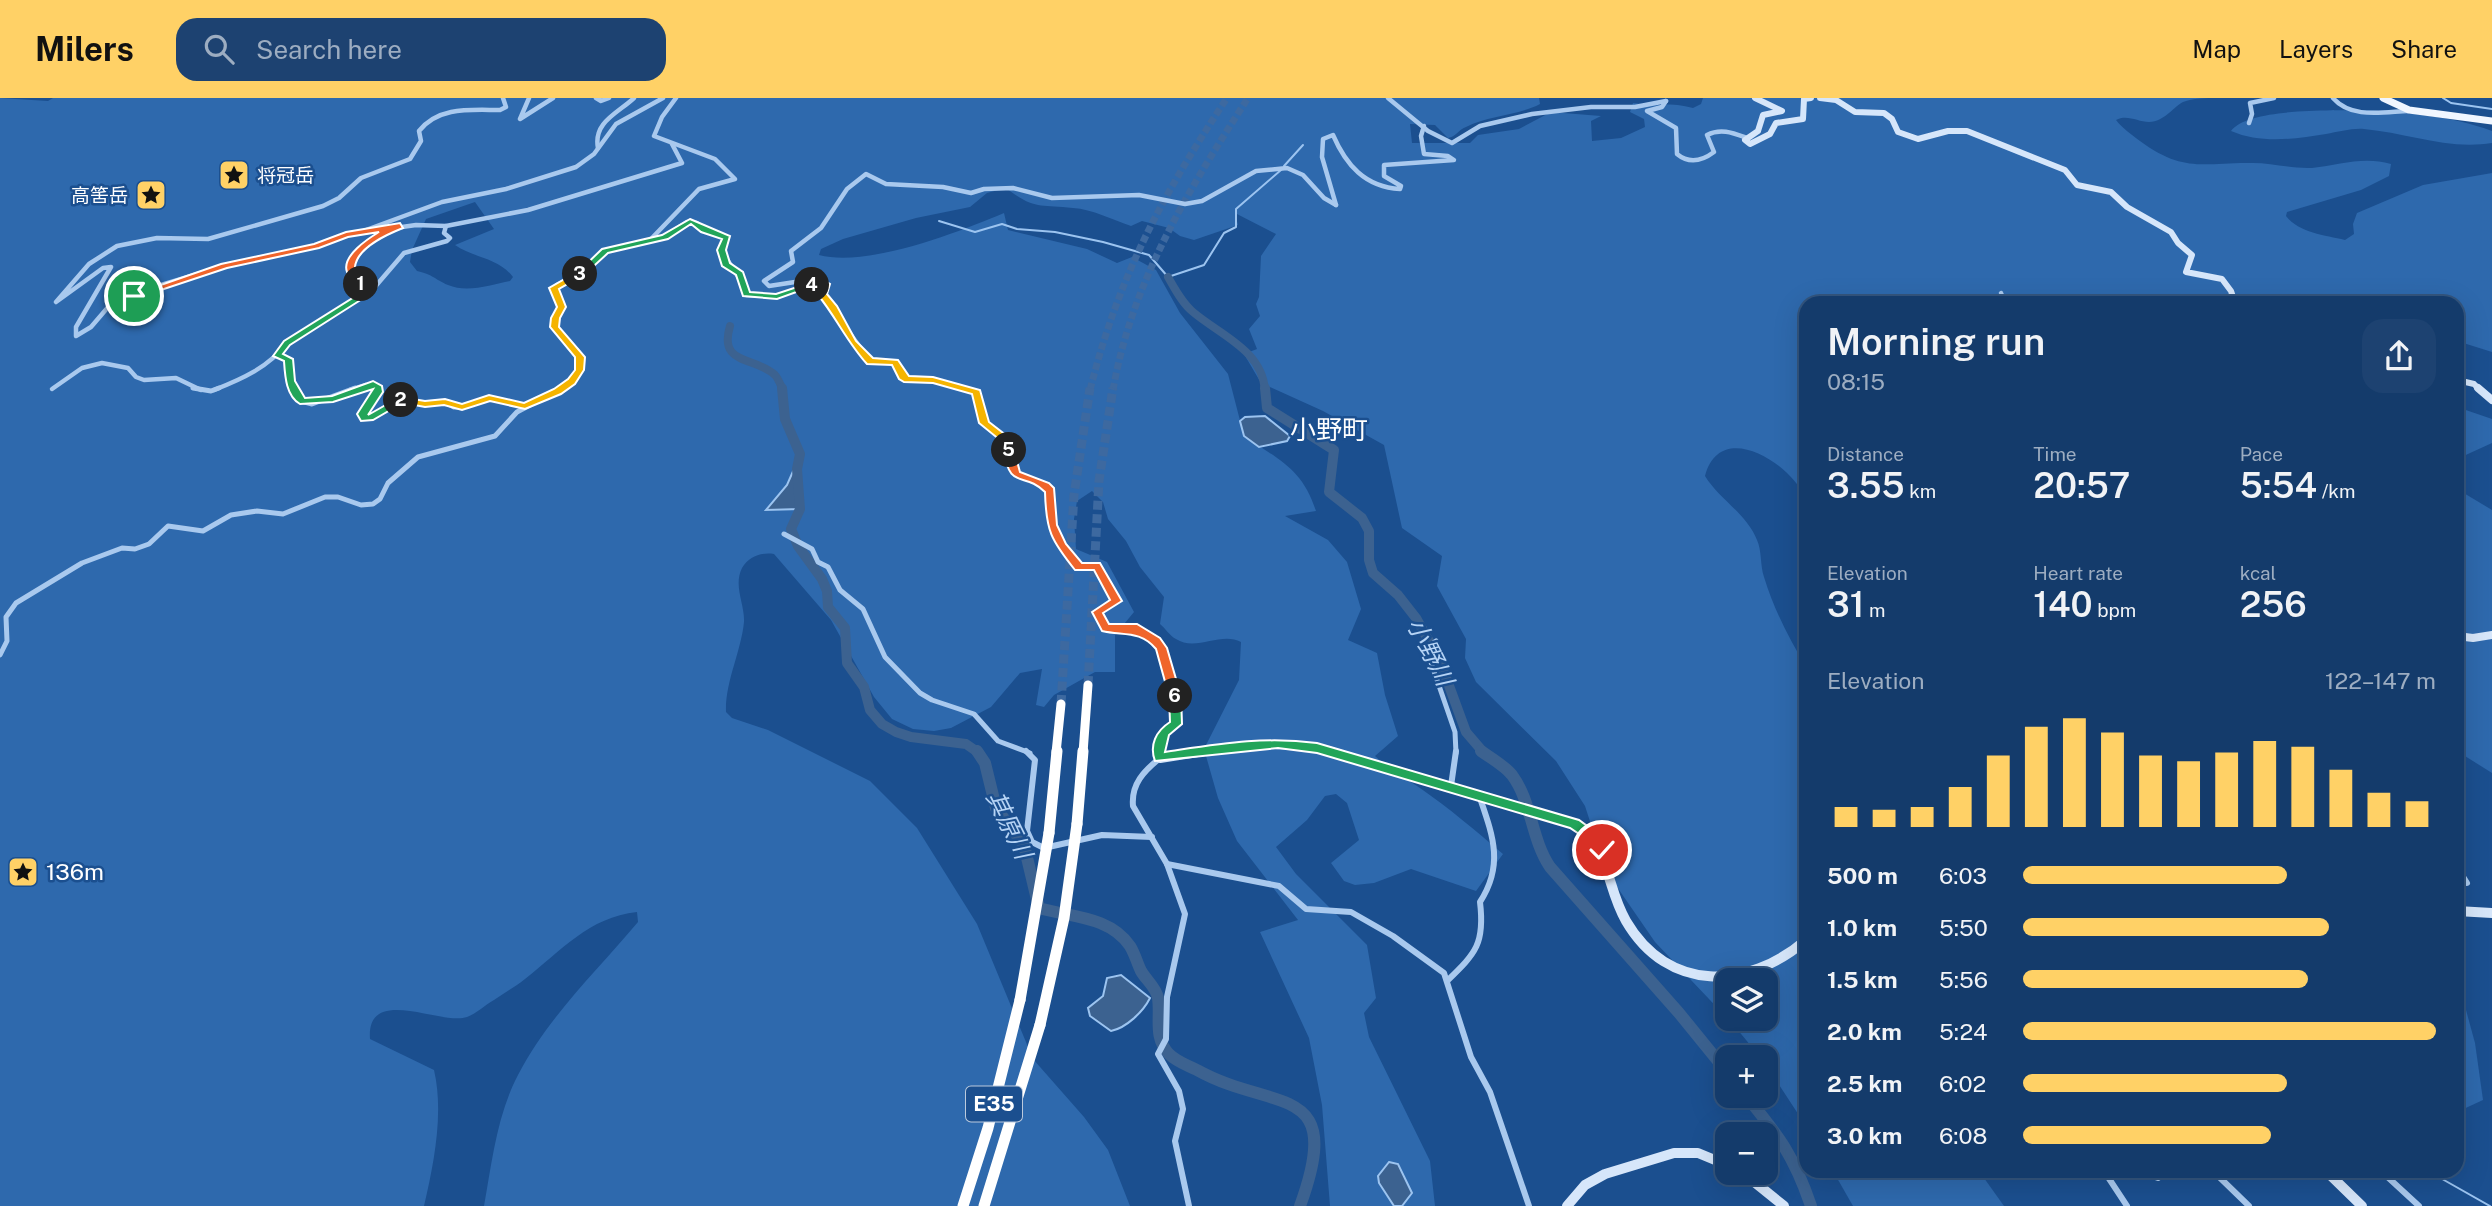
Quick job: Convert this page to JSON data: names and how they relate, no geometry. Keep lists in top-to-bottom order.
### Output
{
  "streets": {
    "highway": ["E35"]
  },
  "districts": ["小野町"],
  "water": ["小野川", "其原川"],
  "places": {
    "place": ["将冠岳", "高筈岳", "136m"]
  },
  "page": {
    "header": "Milers",
    "search": "Search here",
    "nav": ["Map", "Layers", "Share"],
    "pins": [
      "3",
      "1",
      "4",
      "2",
      "5",
      "6"
    ],
    "heading": ["Morning run", "08:15"],
    "stats": [
      ["Distance", "3.55 km"],
      ["Time", "20:57"],
      ["Pace", "5:54 /km"],
      ["Elevation", "31 m"],
      ["Heart rate", "140 bpm"],
      ["kcal", "256"]
    ],
    "chart": ["Elevation", "122–147 m"],
    "list": [
      {
        "name": "500 m",
        "note": "6:03"
      },
      {
        "name": "1.0 km",
        "note": "5:50"
      },
      {
        "name": "1.5 km",
        "note": "5:56"
      },
      {
        "name": "2.0 km",
        "note": "5:24"
      },
      {
        "name": "2.5 km",
        "note": "6:02"
      },
      {
        "name": "3.0 km",
        "note": "6:08"
      }
    ],
    "map_buttons": ["+", "−"]
  }
}
